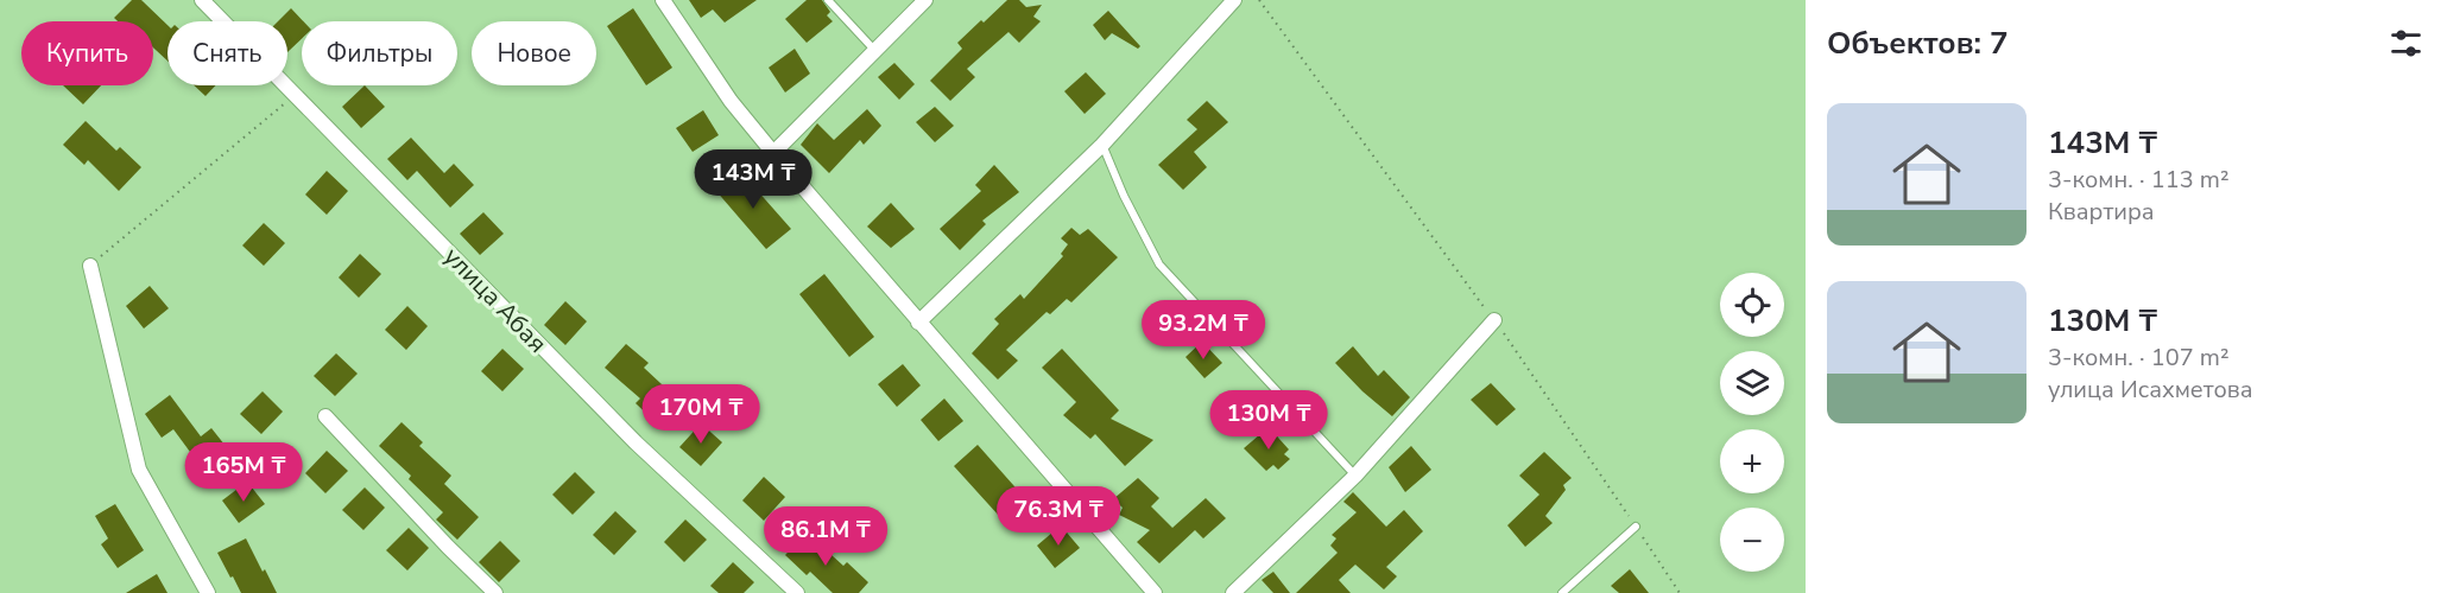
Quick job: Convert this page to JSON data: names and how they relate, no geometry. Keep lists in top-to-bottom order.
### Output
{
  "streets": {
    "street": ["улица Абая"]
  },
  "page": {
    "heading": "Объектов: 7",
    "chip": [
      "Купить",
      "Снять",
      "Фильтры",
      "Новое"
    ],
    "list": [
      {
        "name": "143M ₸",
        "note": "3-комн. · 113 m² · Квартира"
      },
      {
        "name": "130M ₸",
        "note": "3-комн. · 107 m² · улица Исахметова"
      }
    ],
    "price": [
      "143M ₸",
      "93.2M ₸",
      "170M ₸",
      "130M ₸",
      "165M ₸",
      "76.3M ₸",
      "86.1M ₸"
    ],
    "map_buttons": ["+", "−"]
  }
}
